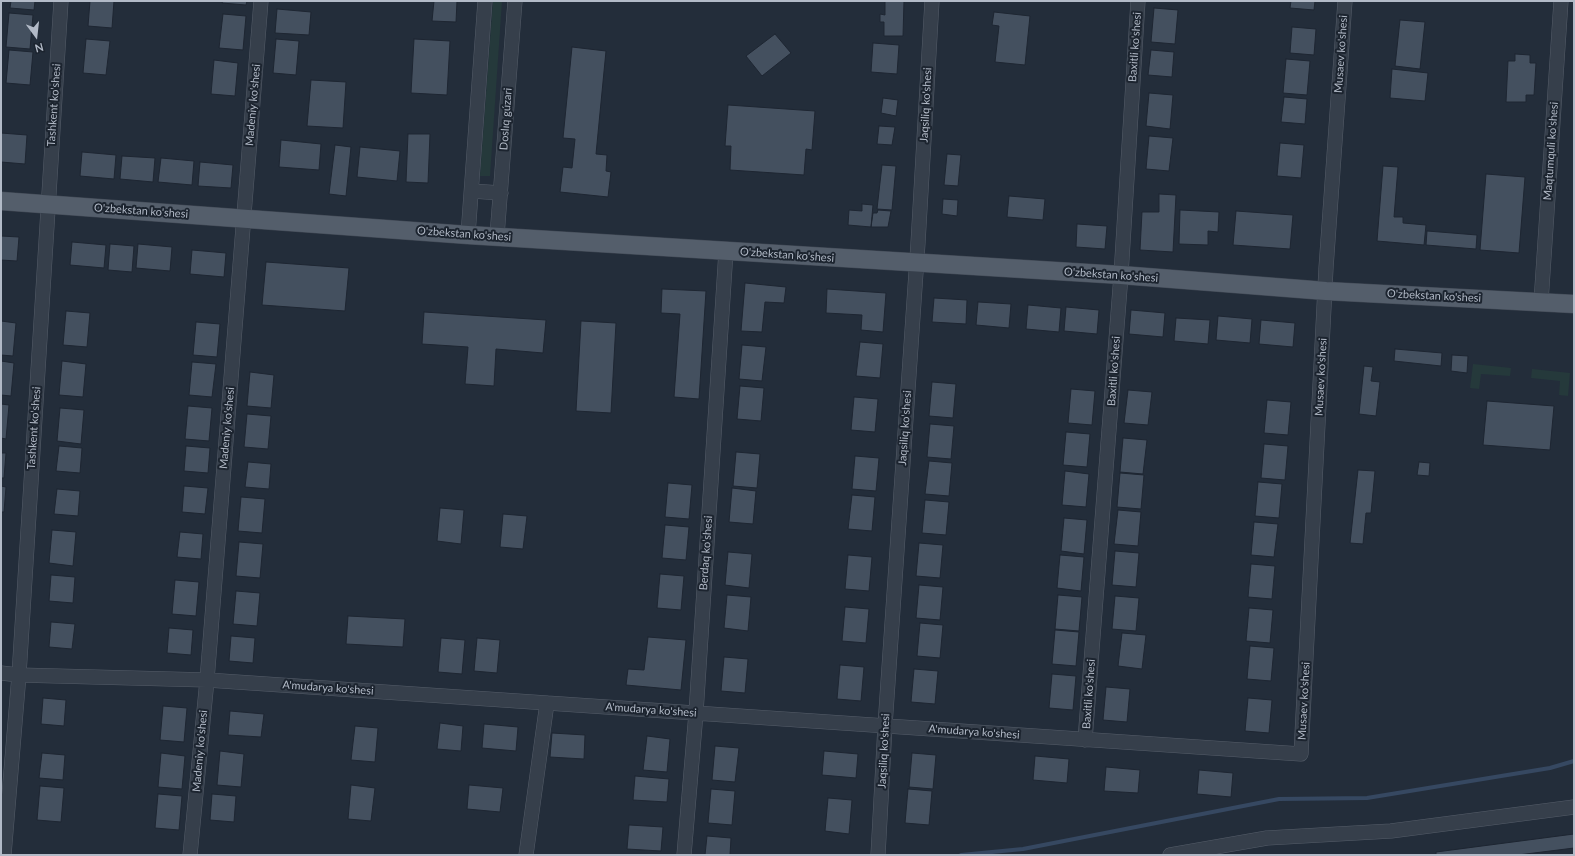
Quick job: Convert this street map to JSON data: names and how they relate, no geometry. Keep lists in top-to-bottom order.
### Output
{
  "streets": {
    "main road": ["O'zbekstan ko'shesi"],
    "street": [
      "Baxitli ko'shesi",
      "Musaev ko'shesi",
      "Tashkent ko'shesi",
      "Madeniy ko'shesi",
      "Jaqsiliq ko'shesi",
      "Doslıq gúzari",
      "Maqtumquli ko'shesi",
      "Berdaq ko'shesi",
      "A'mudarya ko'shesi"
    ]
  },
  "crossings": [
    ["Baxitli ko'shesi", "O'zbekstan ko'shesi"],
    ["Baxitli ko'shesi", "A'mudarya ko'shesi"],
    ["Musaev ko'shesi", "O'zbekstan ko'shesi"],
    ["Musaev ko'shesi", "A'mudarya ko'shesi"],
    ["Tashkent ko'shesi", "O'zbekstan ko'shesi"],
    ["Tashkent ko'shesi", "A'mudarya ko'shesi"],
    ["Madeniy ko'shesi", "O'zbekstan ko'shesi"],
    ["Madeniy ko'shesi", "A'mudarya ko'shesi"],
    ["Jaqsiliq ko'shesi", "O'zbekstan ko'shesi"],
    ["Jaqsiliq ko'shesi", "A'mudarya ko'shesi"],
    ["Doslıq gúzari", "O'zbekstan ko'shesi"],
    ["Maqtumquli ko'shesi", "O'zbekstan ko'shesi"],
    ["O'zbekstan ko'shesi", "Berdaq ko'shesi"],
    ["Berdaq ko'shesi", "A'mudarya ko'shesi"]
  ],
  "north": "bottom"
}
